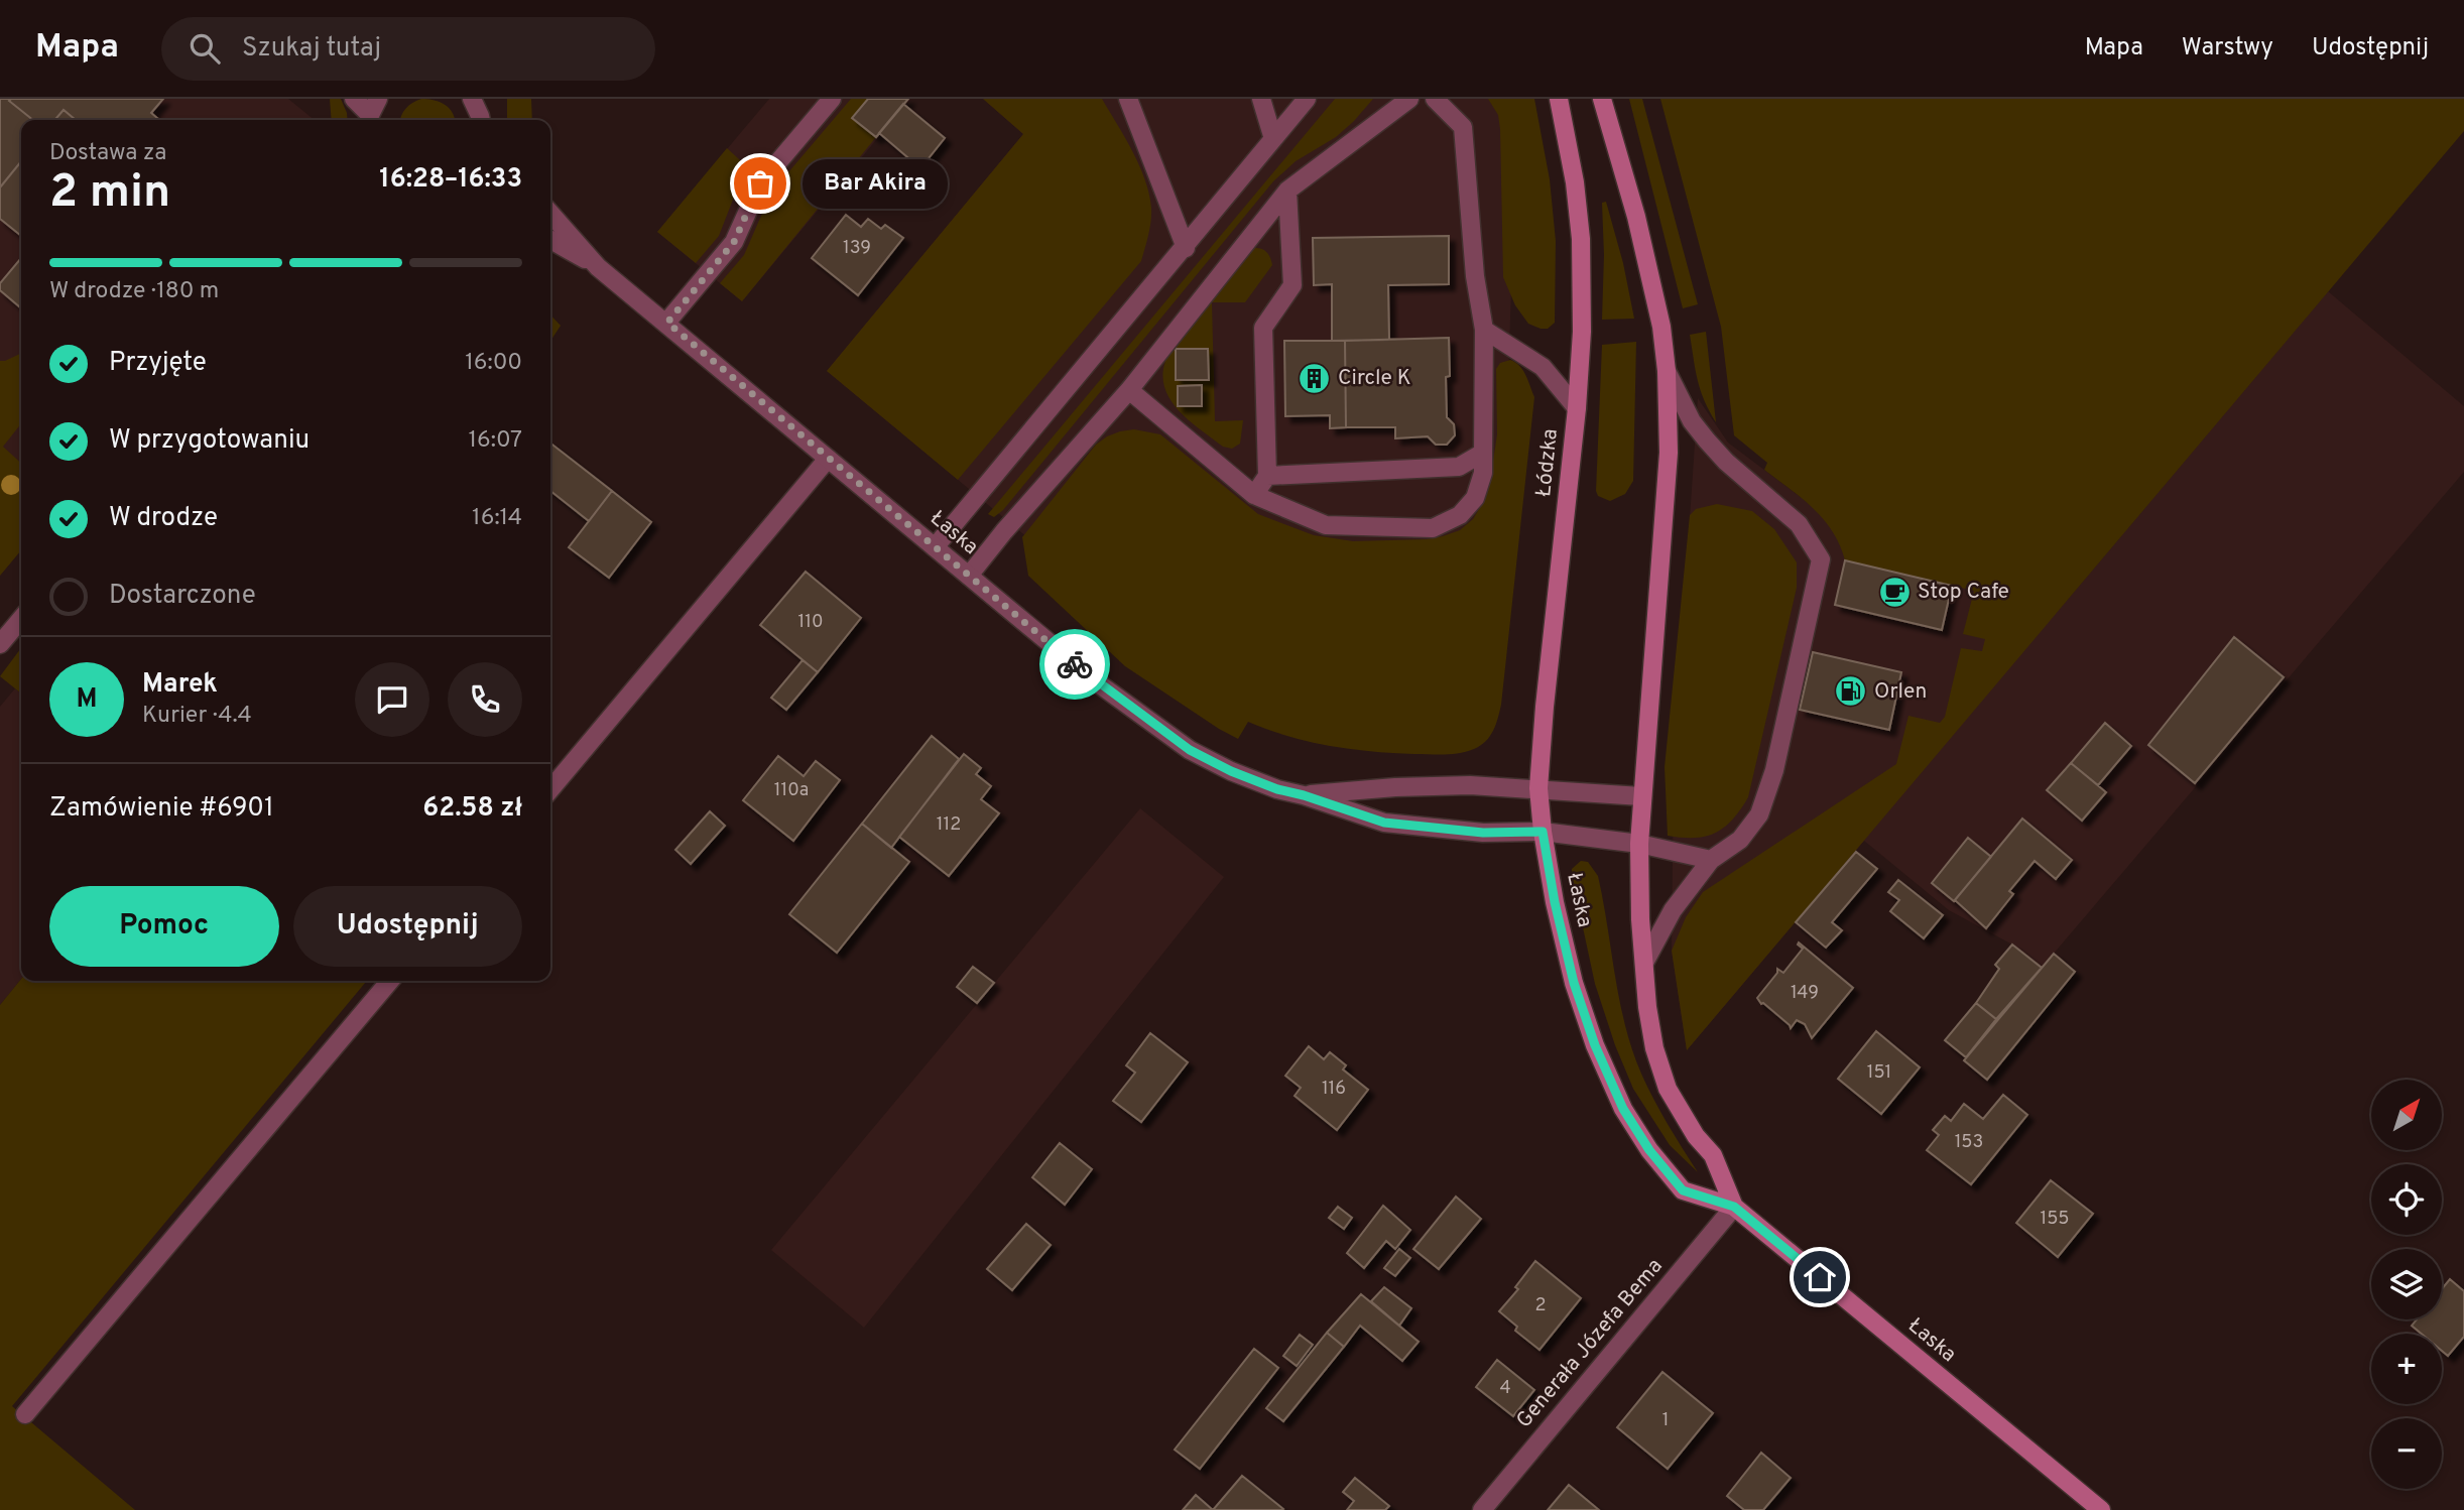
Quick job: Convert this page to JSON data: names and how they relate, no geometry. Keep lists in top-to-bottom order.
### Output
{
  "streets": {
    "main road": ["Łódzka", "Łaska"],
    "street": ["Generała Józefa Bema"]
  },
  "crossings": [
    ["Łódzka", "Łaska"],
    ["Łaska", "Generała Józefa Bema"]
  ],
  "places": {
    "other": ["Bar Akira"],
    "building": ["Circle K"],
    "cafe": ["Stop Cafe"],
    "fuel station": ["Orlen"]
  },
  "house_numbers": [
    "139",
    "110",
    "110a",
    "112",
    "149",
    "151",
    "116",
    "153",
    "155",
    "2",
    "4",
    "1"
  ],
  "north": "top right",
  "page": {
    "header": "Mapa",
    "search": "Szukaj tutaj",
    "nav": ["Mapa", "Warstwy", "Udostępnij"],
    "heading": ["2 min", "Dostawa za", "16:28–16:33"],
    "panel": [
      "Marek",
      "Kurier · 4.4",
      "Zamówienie #6901",
      "62.58 zł"
    ],
    "bubble": "Bar Akira",
    "bar": "W drodze · 180 m",
    "list": [
      ["Przyjęte", "16:00"],
      ["W przygotowaniu", "16:07"],
      ["W drodze", "16:14"],
      "Dostarczone"
    ],
    "round": "M",
    "buttons": ["Pomoc", "Udostępnij"],
    "map_buttons": ["+", "−"]
  }
}
